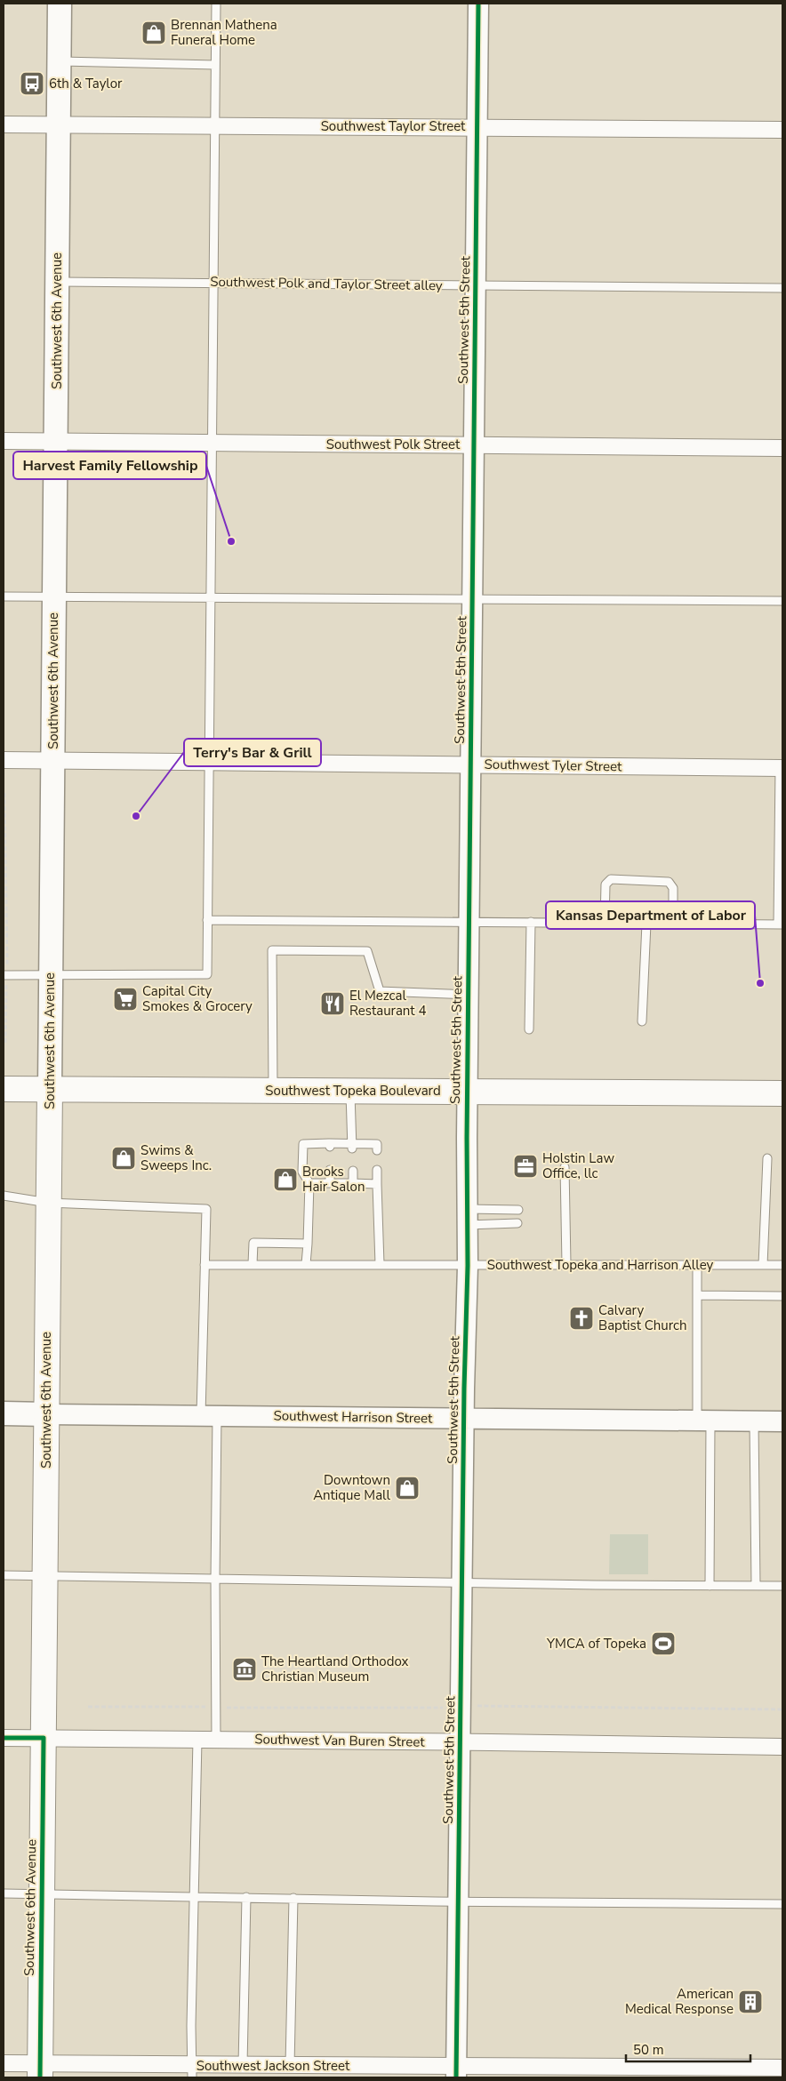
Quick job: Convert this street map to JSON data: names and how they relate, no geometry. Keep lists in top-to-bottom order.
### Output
{
  "streets": {
    "main road": ["Southwest 6th Avenue", "Southwest Topeka Boulevard", "Southwest Harrison Street"],
    "street": [
      "Southwest Taylor Street",
      "Southwest 5th Street",
      "Southwest Polk Street",
      "Southwest Tyler Street",
      "Southwest Van Buren Street",
      "Southwest Jackson Street"
    ],
    "lane": ["Southwest Polk and Taylor Street alley", "Southwest Topeka and Harrison Alley"]
  },
  "crossings": [
    ["Southwest Taylor Street", "Southwest 5th Street"],
    ["Southwest Taylor Street", "Southwest 6th Avenue"],
    ["Southwest Polk and Taylor Street alley", "Southwest 5th Street"],
    ["Southwest Polk and Taylor Street alley", "Southwest 6th Avenue"],
    ["Southwest 5th Street", "Southwest Polk Street"],
    ["Southwest 5th Street", "Southwest Tyler Street"],
    ["Southwest 5th Street", "Southwest Topeka Boulevard"],
    ["Southwest 5th Street", "Southwest Topeka and Harrison Alley"],
    ["Southwest 5th Street", "Southwest Harrison Street"],
    ["Southwest 5th Street", "Southwest Van Buren Street"],
    ["Southwest 5th Street", "Southwest Jackson Street"],
    ["Southwest 6th Avenue", "Southwest Polk Street"],
    ["Southwest 6th Avenue", "Southwest Tyler Street"],
    ["Southwest 6th Avenue", "Southwest Topeka Boulevard"],
    ["Southwest 6th Avenue", "Southwest Harrison Street"],
    ["Southwest 6th Avenue", "Southwest Van Buren Street"],
    ["Southwest 6th Avenue", "Southwest Jackson Street"]
  ],
  "places": {
    "shop": [
      "Brennan Mathena Funeral Home",
      "Swims & Sweeps Inc.",
      "Brooks Hair Salon",
      "Downtown Antique Mall"
    ],
    "bus stop": ["6th & Taylor"],
    "other": ["Harvest Family Fellowship", "Terry's Bar & Grill", "Kansas Department of Labor"],
    "supermarket": ["Capital City Smokes & Grocery"],
    "restaurant": ["El Mezcal Restaurant 4"],
    "office": ["Holstin Law Office, llc"],
    "church": ["Calvary Baptist Church"],
    "sports": ["YMCA of Topeka"],
    "museum": ["The Heartland Orthodox Christian Museum"],
    "building": ["American Medical Response"]
  },
  "scale_bar": "50 m"
}
